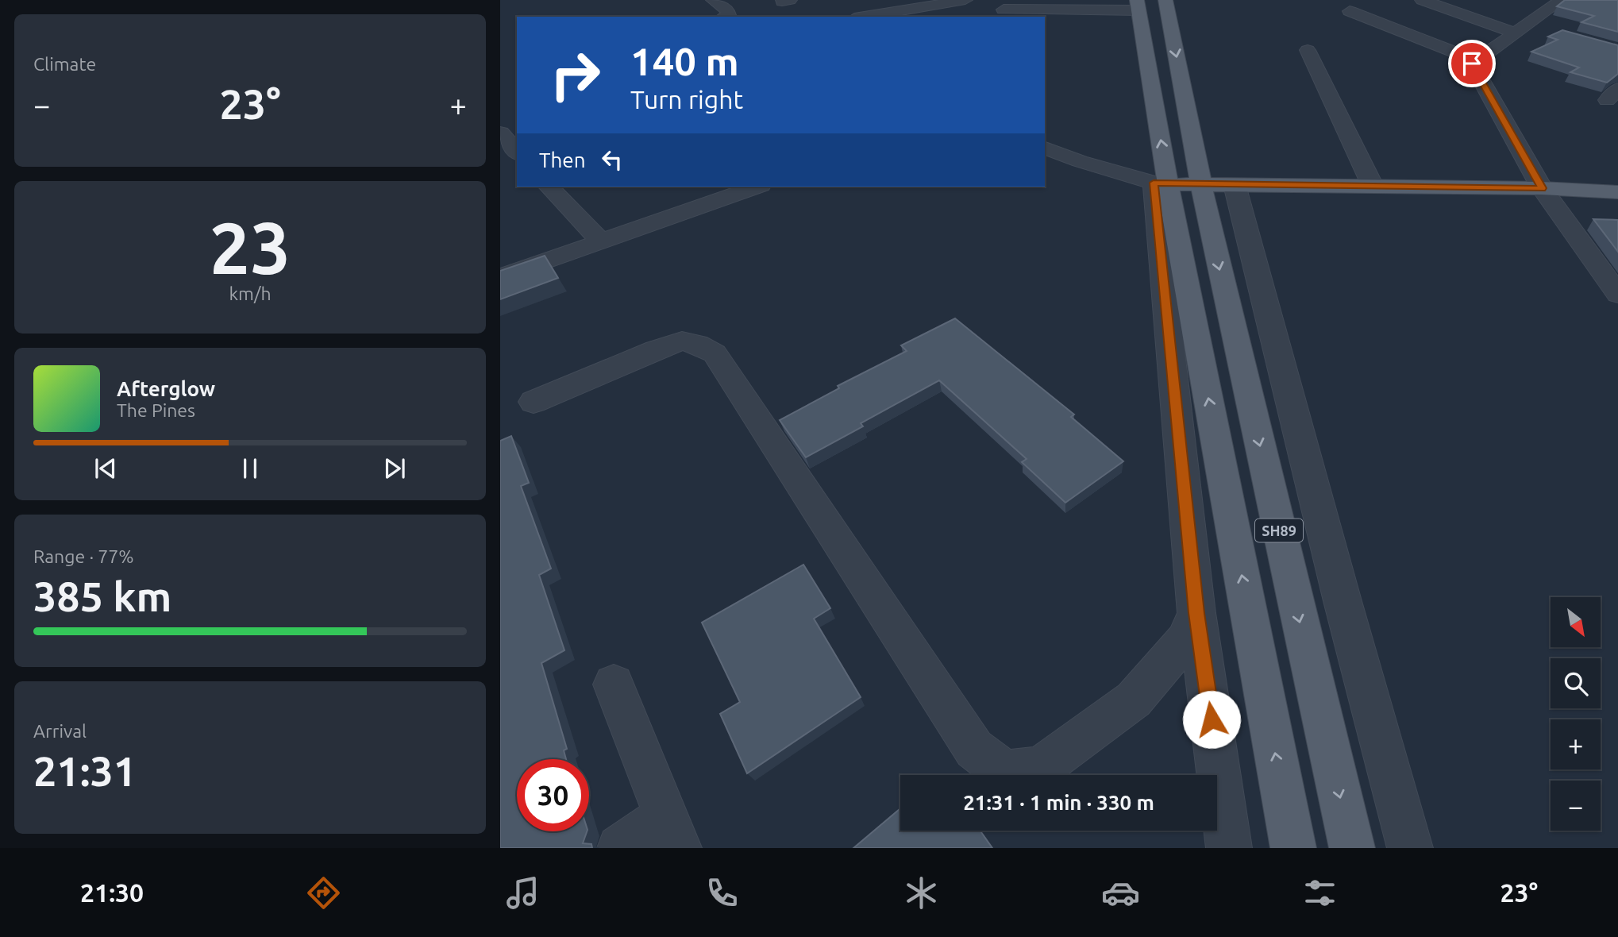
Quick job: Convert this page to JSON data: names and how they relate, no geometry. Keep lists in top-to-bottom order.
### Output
{
  "streets": {
    "main road": ["SH89"]
  },
  "north": "bottom right",
  "page": {
    "tile": [
      "Climate",
      ["23", "km/h"],
      ["Range · 77%", "385 km"],
      ["Arrival", "21:31"]
    ],
    "turn": ["140 m", "Turn right"],
    "heat": ["−", "23°", "+"],
    "then": "Then",
    "song": ["Afterglow", "The Pines"],
    "map_buttons": ["+", "−"],
    "limit": "30",
    "trip": "21:31 · 1 min · 330 m",
    "tabs": ["21:30", "23°"]
  }
}
